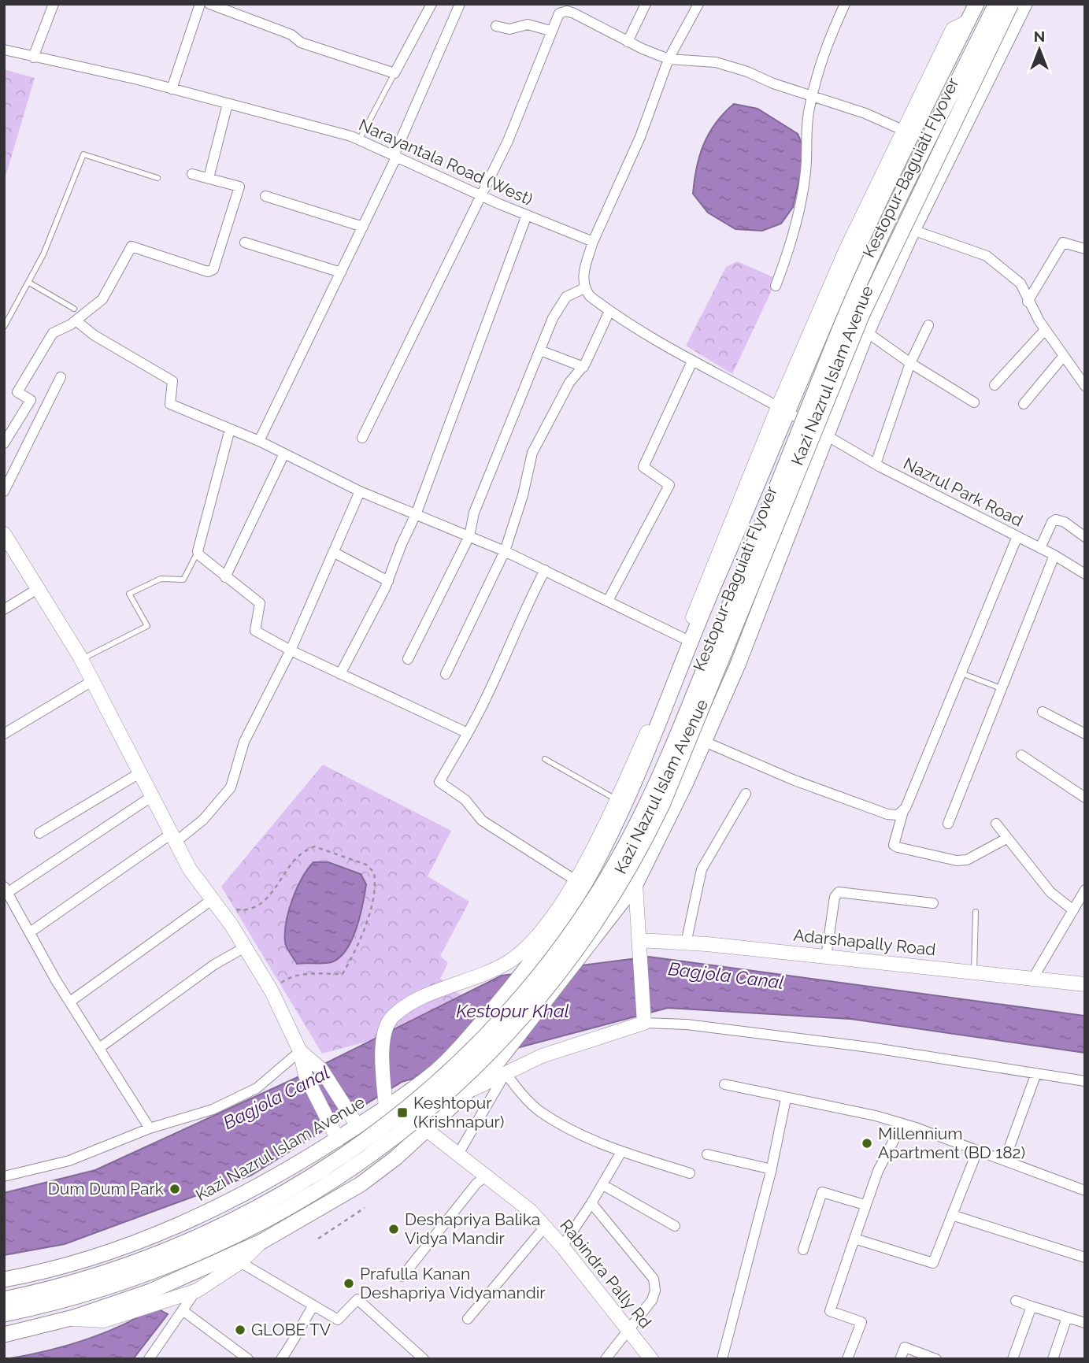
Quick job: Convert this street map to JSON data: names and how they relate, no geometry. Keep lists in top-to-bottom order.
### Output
{
  "streets": {
    "main road": ["Kestopur-Baguiati Flyover", "Kazi Nazrul Islam Avenue"],
    "street": [
      "Narayantala Road (West)",
      "Nazrul Park Road",
      "Adarshapally Road",
      "Rabindra Pally Rd"
    ]
  },
  "crossings": [
    ["Kazi Nazrul Islam Avenue", "Nazrul Park Road"],
    ["Kazi Nazrul Islam Avenue", "Rabindra Pally Rd"]
  ],
  "water": ["Bagjola Canal", "Kestopur Khal"],
  "places": {
    "transit": ["Keshtopur (Krishnapur)"],
    "other": [
      "Millennium Apartment (BD 182)",
      "Dum Dum Park",
      "Deshapriya Balika Vidya Mandir",
      "Prafulla Kanan Deshapriya Vidyamandir",
      "GLOBE TV"
    ]
  },
  "north": "top"
}
